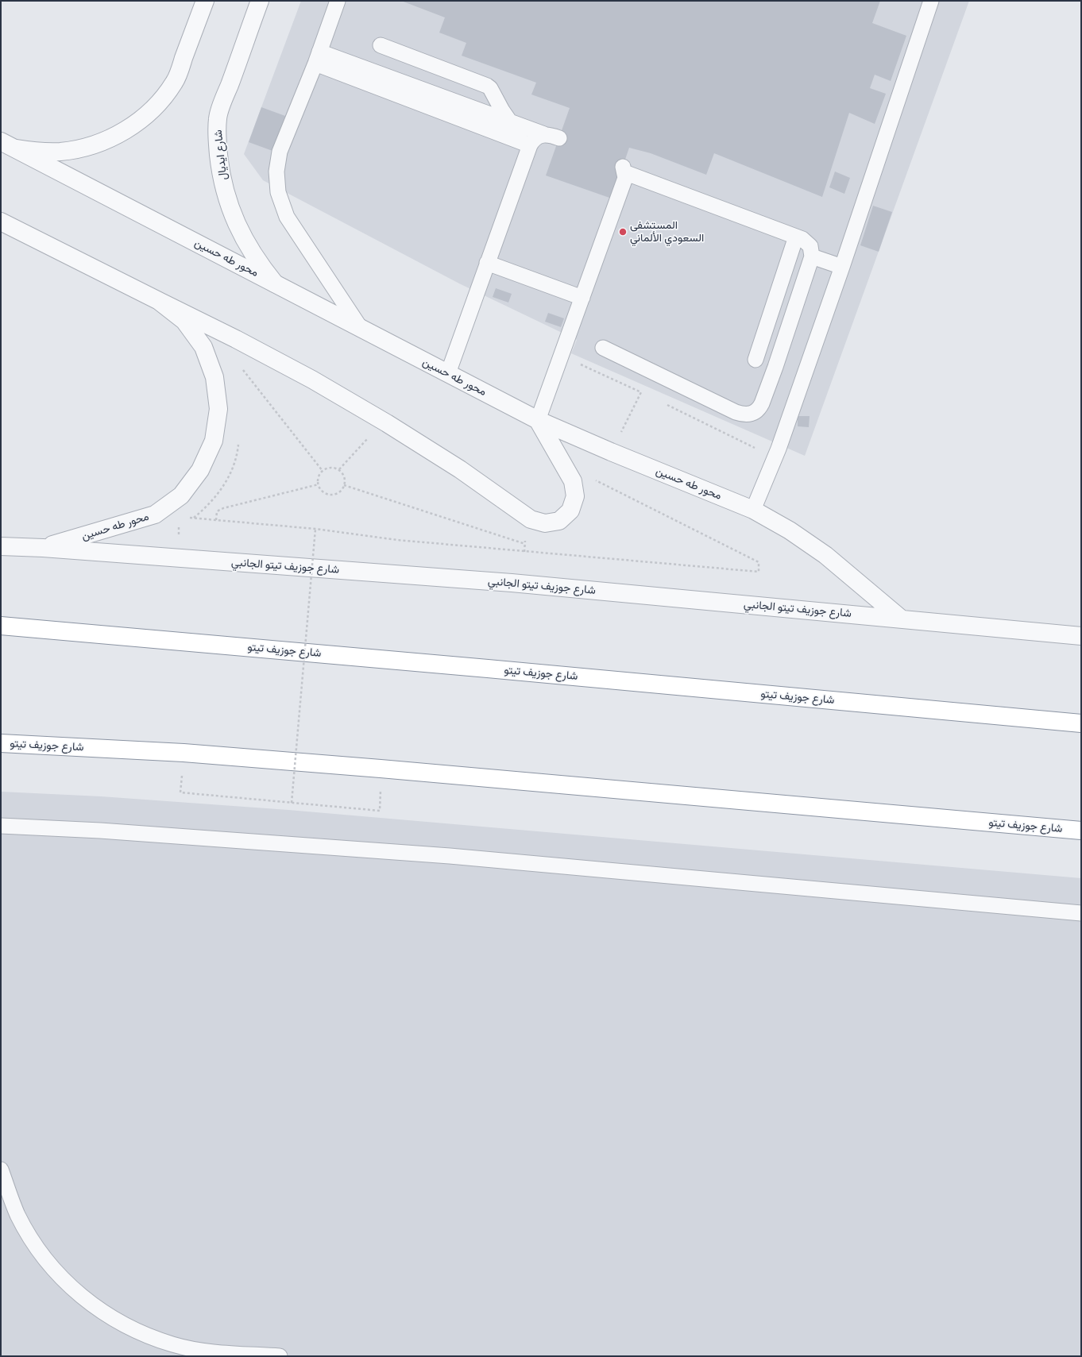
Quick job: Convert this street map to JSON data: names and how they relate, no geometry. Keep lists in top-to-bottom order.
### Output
{
  "streets": {
    "highway": ["شارع جوزيف تيتو"],
    "street": ["شارع ايديال", "محور طه حسين", "شارع جوزيف تيتو الجانبي"]
  },
  "crossings": [
    ["شارع ايديال", "محور طه حسين"],
    ["محور طه حسين", "شارع جوزيف تيتو الجانبي"]
  ],
  "places": ["المستشفى السعودي الألماني"]
}
